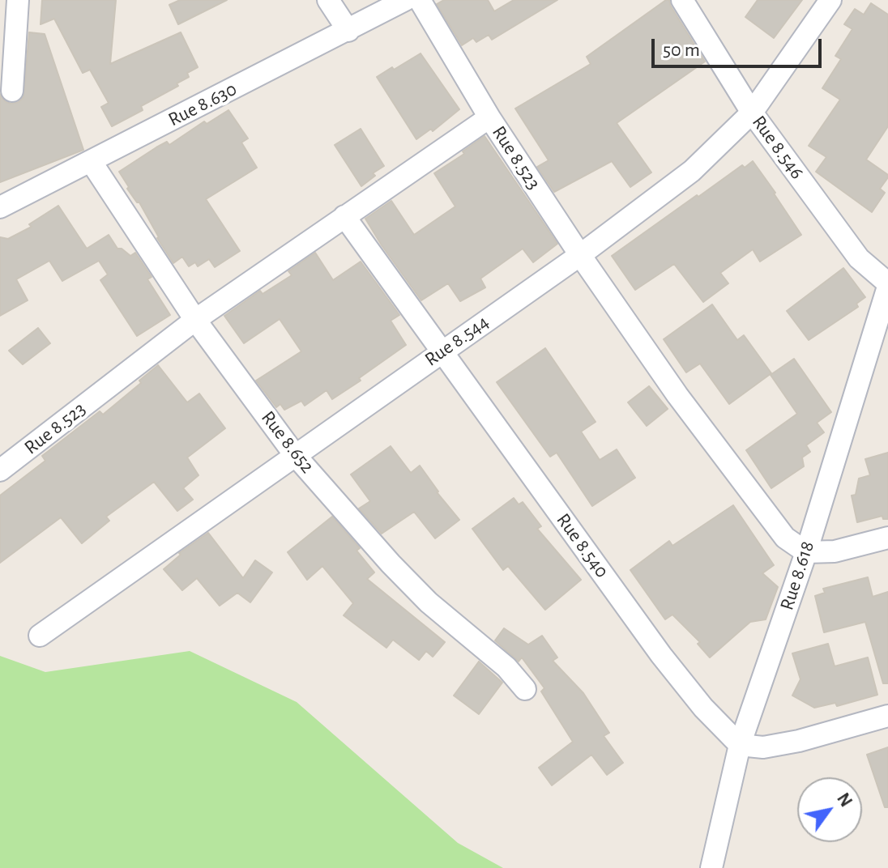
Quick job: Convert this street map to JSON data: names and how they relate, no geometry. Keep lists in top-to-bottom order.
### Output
{
  "streets": {
    "street": [
      "Rue 8.630",
      "Rue 8.546",
      "Rue 8.523",
      "Rue 8.544",
      "Rue 8.652",
      "Rue 8.540",
      "Rue 8.618"
    ]
  },
  "crossings": [
    ["Rue 8.630", "Rue 8.652"],
    ["Rue 8.546", "Rue 8.544"],
    ["Rue 8.546", "Rue 8.618"],
    ["Rue 8.523", "Rue 8.544"],
    ["Rue 8.523", "Rue 8.652"],
    ["Rue 8.523", "Rue 8.540"],
    ["Rue 8.523", "Rue 8.618"],
    ["Rue 8.544", "Rue 8.652"],
    ["Rue 8.544", "Rue 8.540"],
    ["Rue 8.540", "Rue 8.618"]
  ],
  "scale_bar": "50 m",
  "north": "top right"
}
